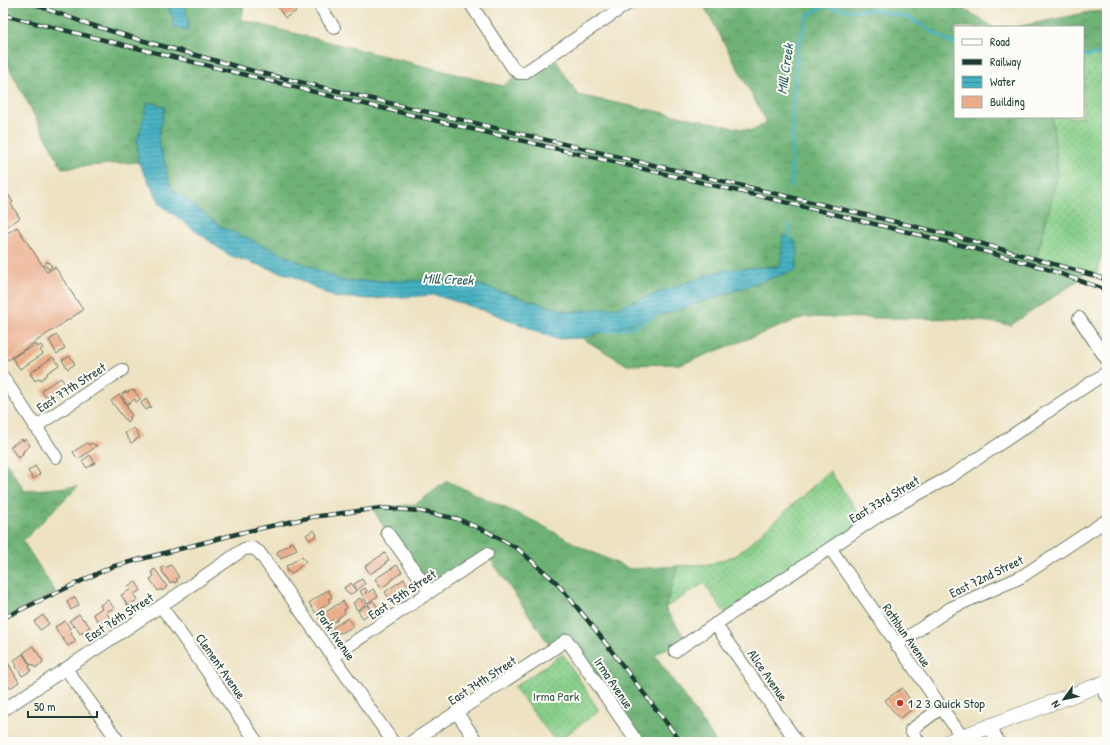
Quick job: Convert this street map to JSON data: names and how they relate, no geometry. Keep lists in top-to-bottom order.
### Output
{
  "streets": {
    "street": [
      "East 77th Street",
      "East 73rd Street",
      "East 72nd Street",
      "East 75th Street",
      "East 76th Street",
      "Park Avenue",
      "Rathbun Avenue",
      "Clement Avenue",
      "Alice Avenue",
      "East 74th Street",
      "Irma Avenue"
    ]
  },
  "crossings": [
    ["East 73rd Street", "Rathbun Avenue"],
    ["East 73rd Street", "Alice Avenue"],
    ["East 72nd Street", "Rathbun Avenue"],
    ["East 75th Street", "Park Avenue"],
    ["East 76th Street", "Park Avenue"],
    ["East 76th Street", "Clement Avenue"],
    ["East 74th Street", "Irma Avenue"]
  ],
  "water": ["Mill Creek"],
  "parks": ["Irma Park"],
  "places": ["1 2 3 Quick Stop"],
  "legend": [
    "Road",
    "Railway",
    "Water",
    "Building"
  ],
  "scale_bar": "50 m",
  "north": "bottom left"
}
